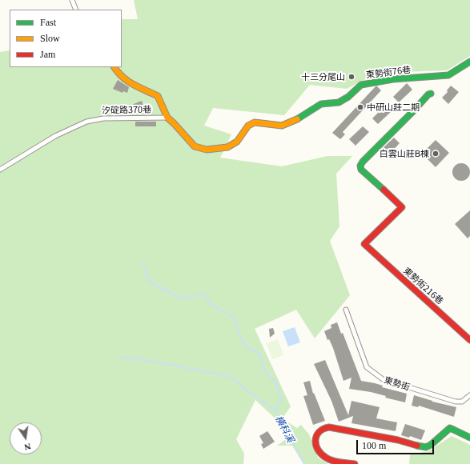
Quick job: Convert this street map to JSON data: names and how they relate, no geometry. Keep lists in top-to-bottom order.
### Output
{
  "streets": {
    "street": [
      "東勢街76巷",
      "汐碇路370巷",
      "東勢街216巷",
      "東勢街"
    ]
  },
  "crossings": [
    ["東勢街76巷", "汐碇路370巷"]
  ],
  "water": ["橫科溪"],
  "places": ["十三分尾山", "中研山莊二期", "白雲山莊B棟"],
  "legend": ["Fast", "Slow", "Jam"],
  "scale_bar": "100 m",
  "north": "bottom"
}
